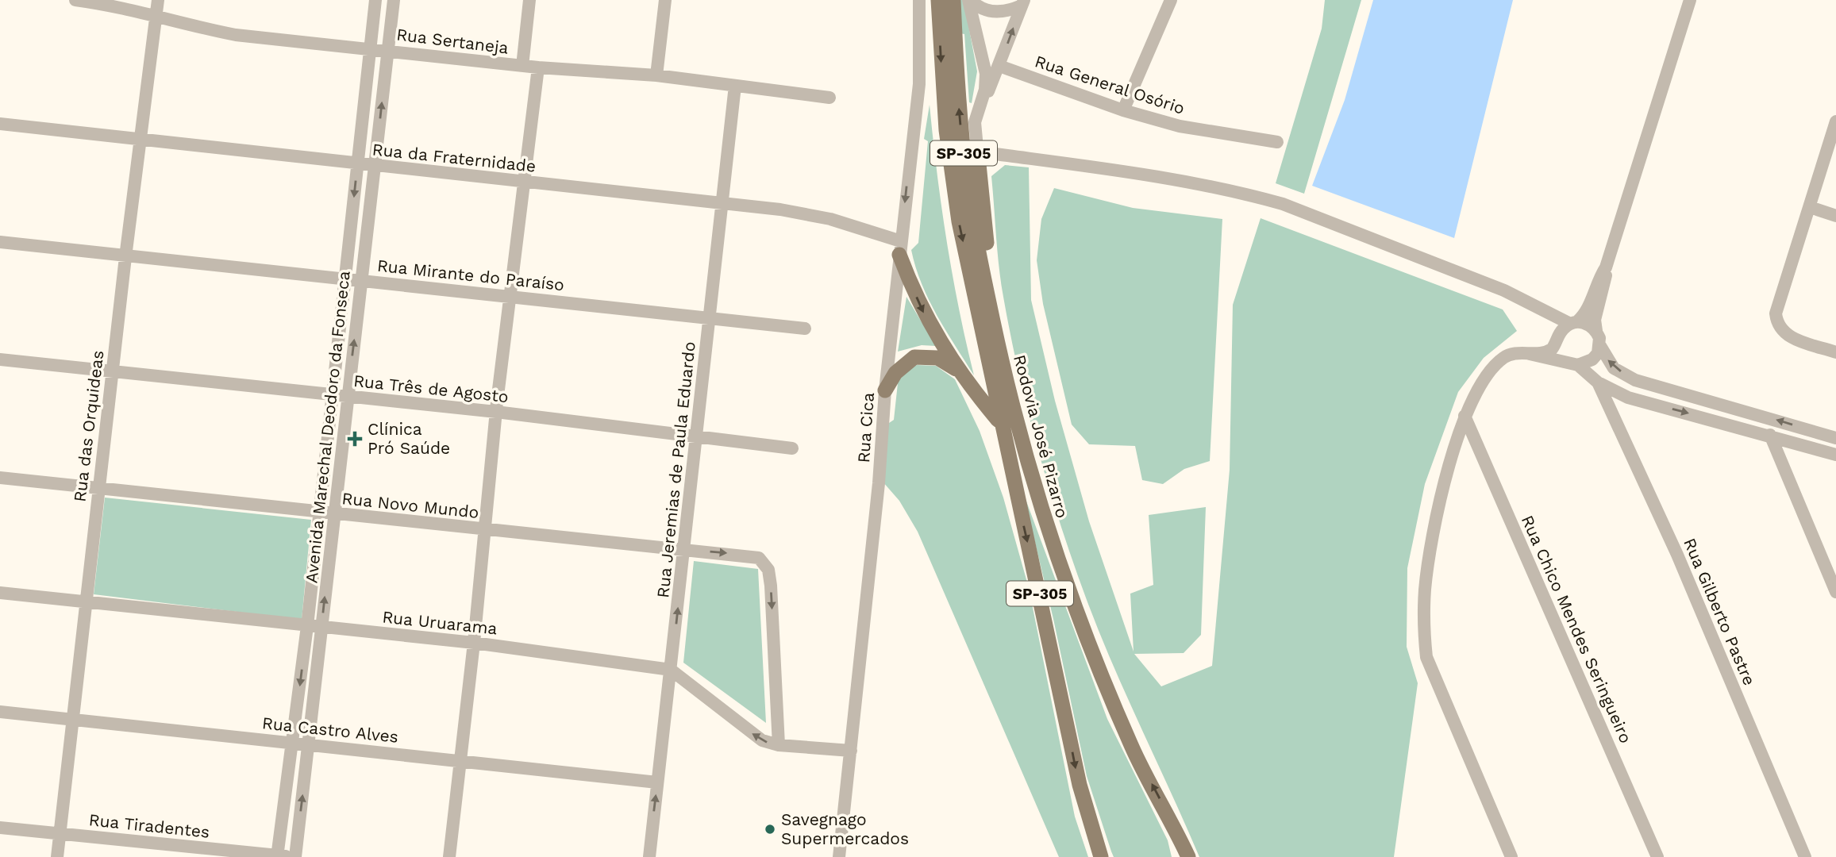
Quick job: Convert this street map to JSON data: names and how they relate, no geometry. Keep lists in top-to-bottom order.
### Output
{
  "streets": {
    "main road": ["SP-305", "Rodovia José Pizarro"],
    "street": [
      "Rua Sertaneja",
      "Rua General Osório",
      "Rua da Fraternidade",
      "Rua Mirante do Paraíso",
      "Rua Três de Agosto",
      "Rua das Orquideas",
      "Avenida Marechal Deodoro da Fonseca",
      "Rua Cica",
      "Rua Jeremias de Paula Eduardo",
      "Rua Novo Mundo",
      "Rua Gilberto Pastre",
      "Rua Uruarama",
      "Rua Chico Mendes Seringueiro",
      "Rua Castro Alves",
      "Rua Tiradentes"
    ]
  },
  "crossings": [
    ["Rua Sertaneja", "Rua das Orquideas"],
    ["Rua Sertaneja", "Avenida Marechal Deodoro da Fonseca"],
    ["Rua Sertaneja", "Rua Jeremias de Paula Eduardo"],
    ["Rua da Fraternidade", "Rua das Orquideas"],
    ["Rua da Fraternidade", "Avenida Marechal Deodoro da Fonseca"],
    ["Rua da Fraternidade", "Rua Cica"],
    ["Rua da Fraternidade", "Rua Jeremias de Paula Eduardo"],
    ["Rua Mirante do Paraíso", "Rua das Orquideas"],
    ["Rua Mirante do Paraíso", "Avenida Marechal Deodoro da Fonseca"],
    ["Rua Mirante do Paraíso", "Rua Jeremias de Paula Eduardo"],
    ["Rua Três de Agosto", "Rua das Orquideas"],
    ["Rua Três de Agosto", "Avenida Marechal Deodoro da Fonseca"],
    ["Rua Três de Agosto", "Rua Jeremias de Paula Eduardo"],
    ["Rua das Orquideas", "Rua Novo Mundo"],
    ["Rua das Orquideas", "Rua Uruarama"],
    ["Rua das Orquideas", "Rua Castro Alves"],
    ["Rua das Orquideas", "Rua Tiradentes"],
    ["Avenida Marechal Deodoro da Fonseca", "Rua Novo Mundo"],
    ["Avenida Marechal Deodoro da Fonseca", "Rua Uruarama"],
    ["Avenida Marechal Deodoro da Fonseca", "Rua Castro Alves"],
    ["Avenida Marechal Deodoro da Fonseca", "Rua Tiradentes"],
    ["Rua Jeremias de Paula Eduardo", "Rua Novo Mundo"],
    ["Rua Jeremias de Paula Eduardo", "Rua Uruarama"],
    ["Rua Jeremias de Paula Eduardo", "Rua Castro Alves"]
  ],
  "places": {
    "health": ["Clínica Pró Saúde"],
    "other": ["Savegnago Supermercados"]
  }
}
